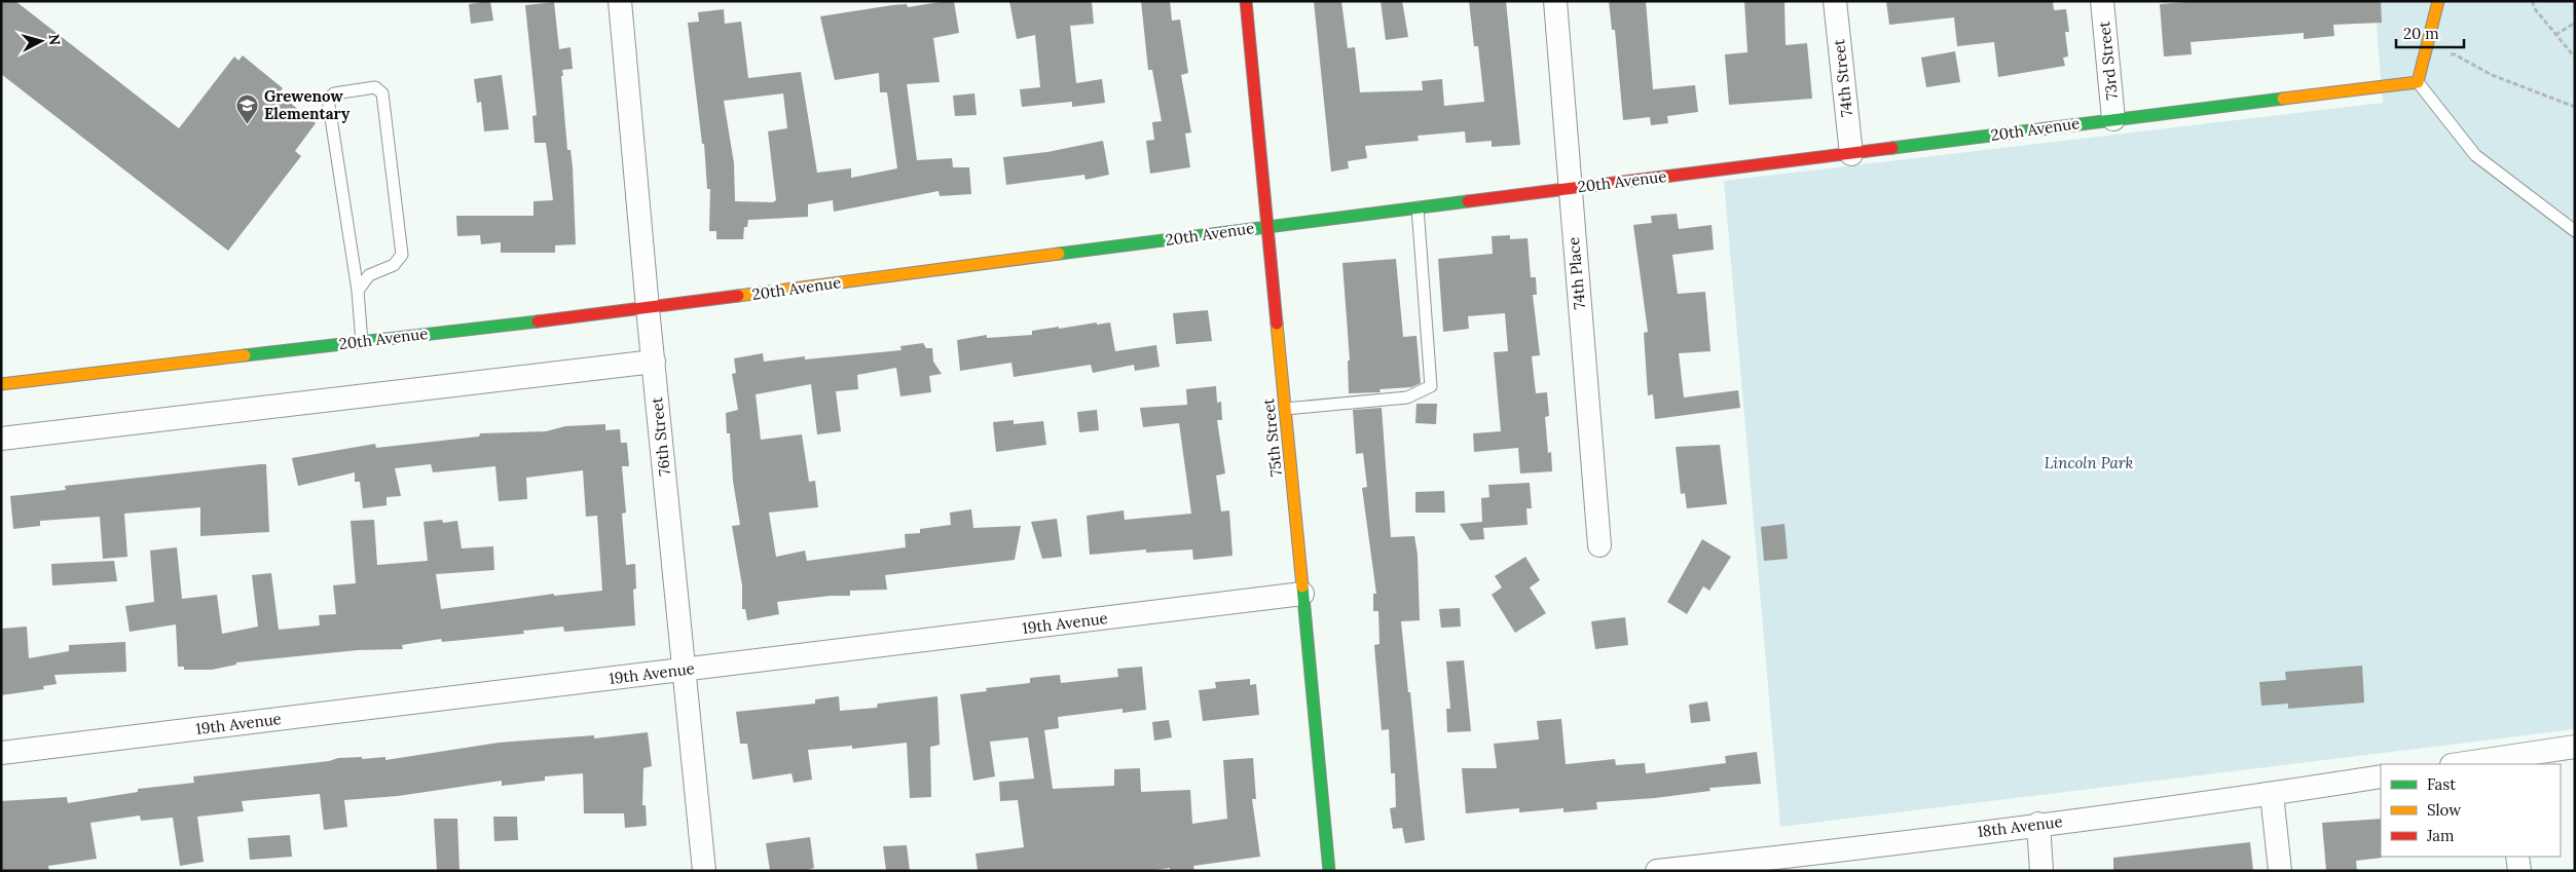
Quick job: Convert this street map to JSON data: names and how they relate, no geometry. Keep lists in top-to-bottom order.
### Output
{
  "streets": {
    "street": [
      "73rd Street",
      "74th Street",
      "20th Avenue",
      "74th Place",
      "76th Street",
      "75th Street",
      "19th Avenue",
      "18th Avenue"
    ]
  },
  "crossings": [
    ["73rd Street", "20th Avenue"],
    ["74th Street", "20th Avenue"],
    ["20th Avenue", "74th Place"],
    ["20th Avenue", "76th Street"],
    ["20th Avenue", "75th Street"],
    ["76th Street", "19th Avenue"],
    ["75th Street", "19th Avenue"]
  ],
  "parks": ["Lincoln Park"],
  "places": {
    "school or university": ["Grewenow Elementary"]
  },
  "legend": ["Fast", "Slow", "Jam"],
  "scale_bar": "20 m",
  "north": "right"
}
